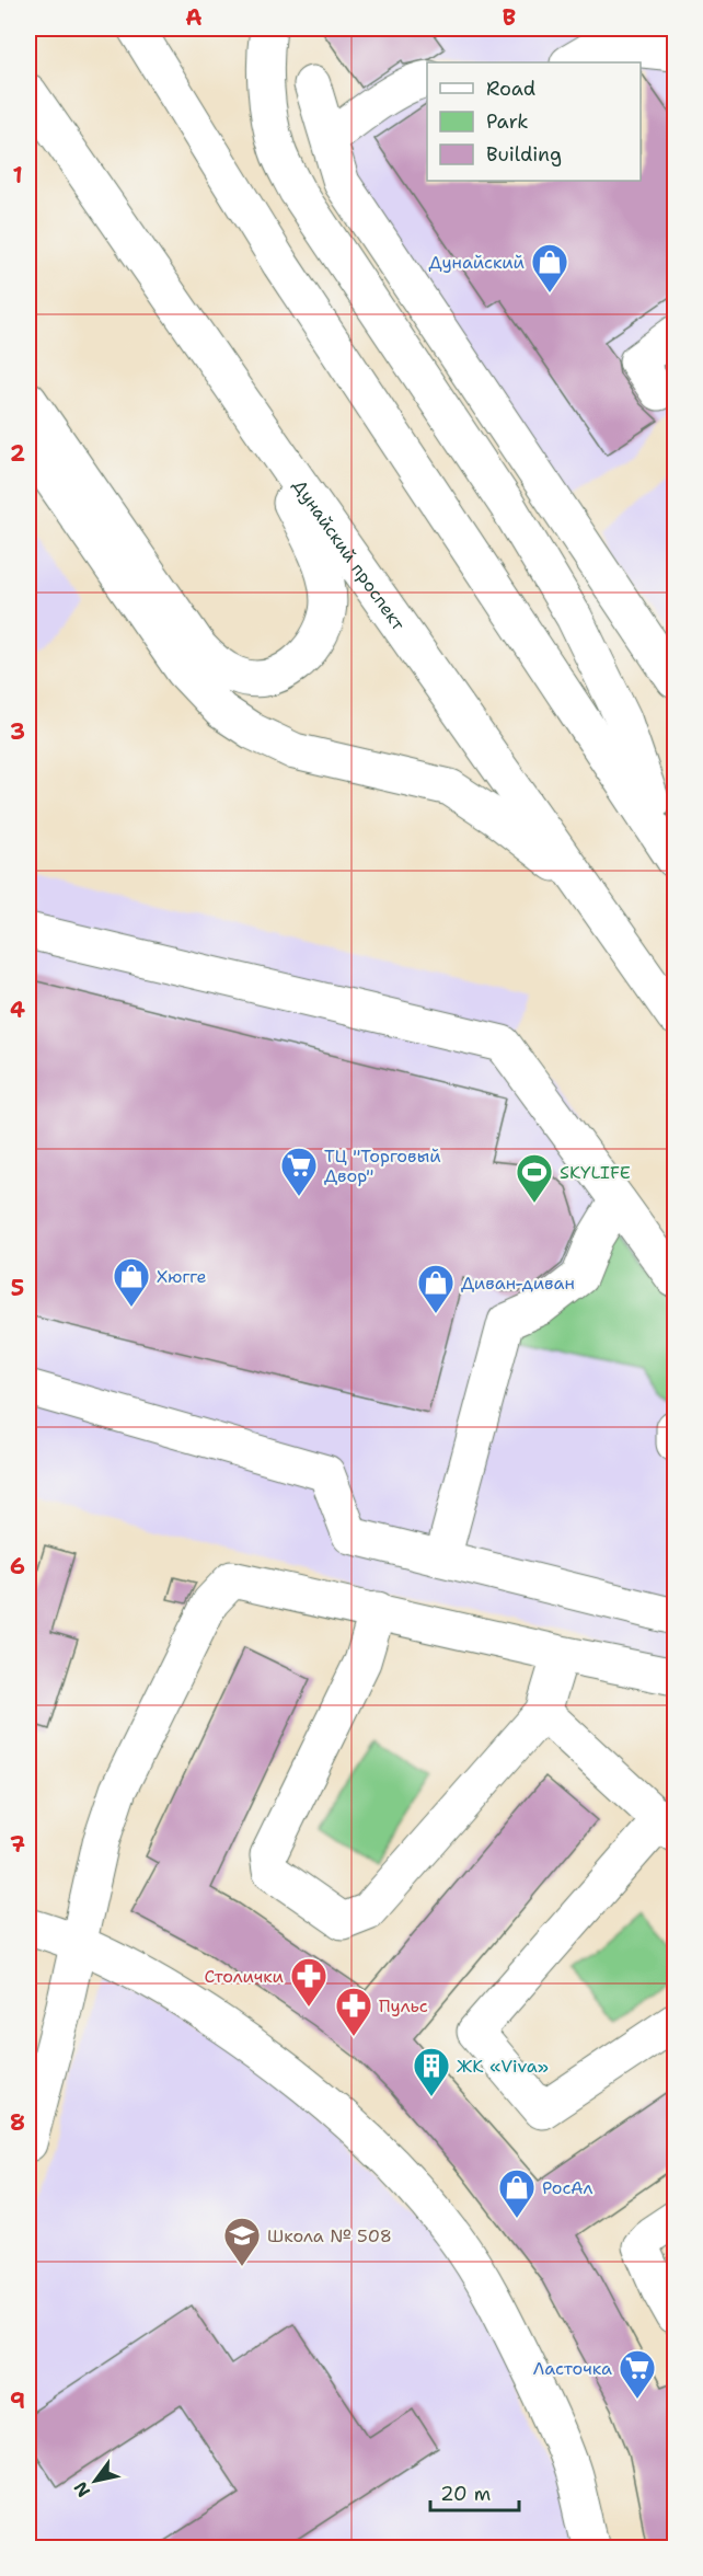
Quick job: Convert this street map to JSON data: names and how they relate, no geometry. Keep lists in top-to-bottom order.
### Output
{
  "streets": {
    "main road": ["Дунайский проспект"]
  },
  "places": {
    "shop": [
      "Дунайский",
      "Хюгге",
      "Диван-диван",
      "РосАл"
    ],
    "supermarket": ["ТЦ \"Торговый Двор\"", "Ласточка"],
    "sports": ["SKYLIFE"],
    "pharmacy": ["Столички", "Пульс"],
    "building": ["ЖК «Viva»"],
    "school or university": ["Школа № 508"]
  },
  "legend": ["Road", "Park", "Building"],
  "scale_bar": "20 m",
  "north": "bottom left",
  "grid": {
    "columns": ["A", "B"],
    "rows": [
      "1",
      "2",
      "3",
      "4",
      "5",
      "6",
      "7",
      "8",
      "9"
    ]
  }
}
